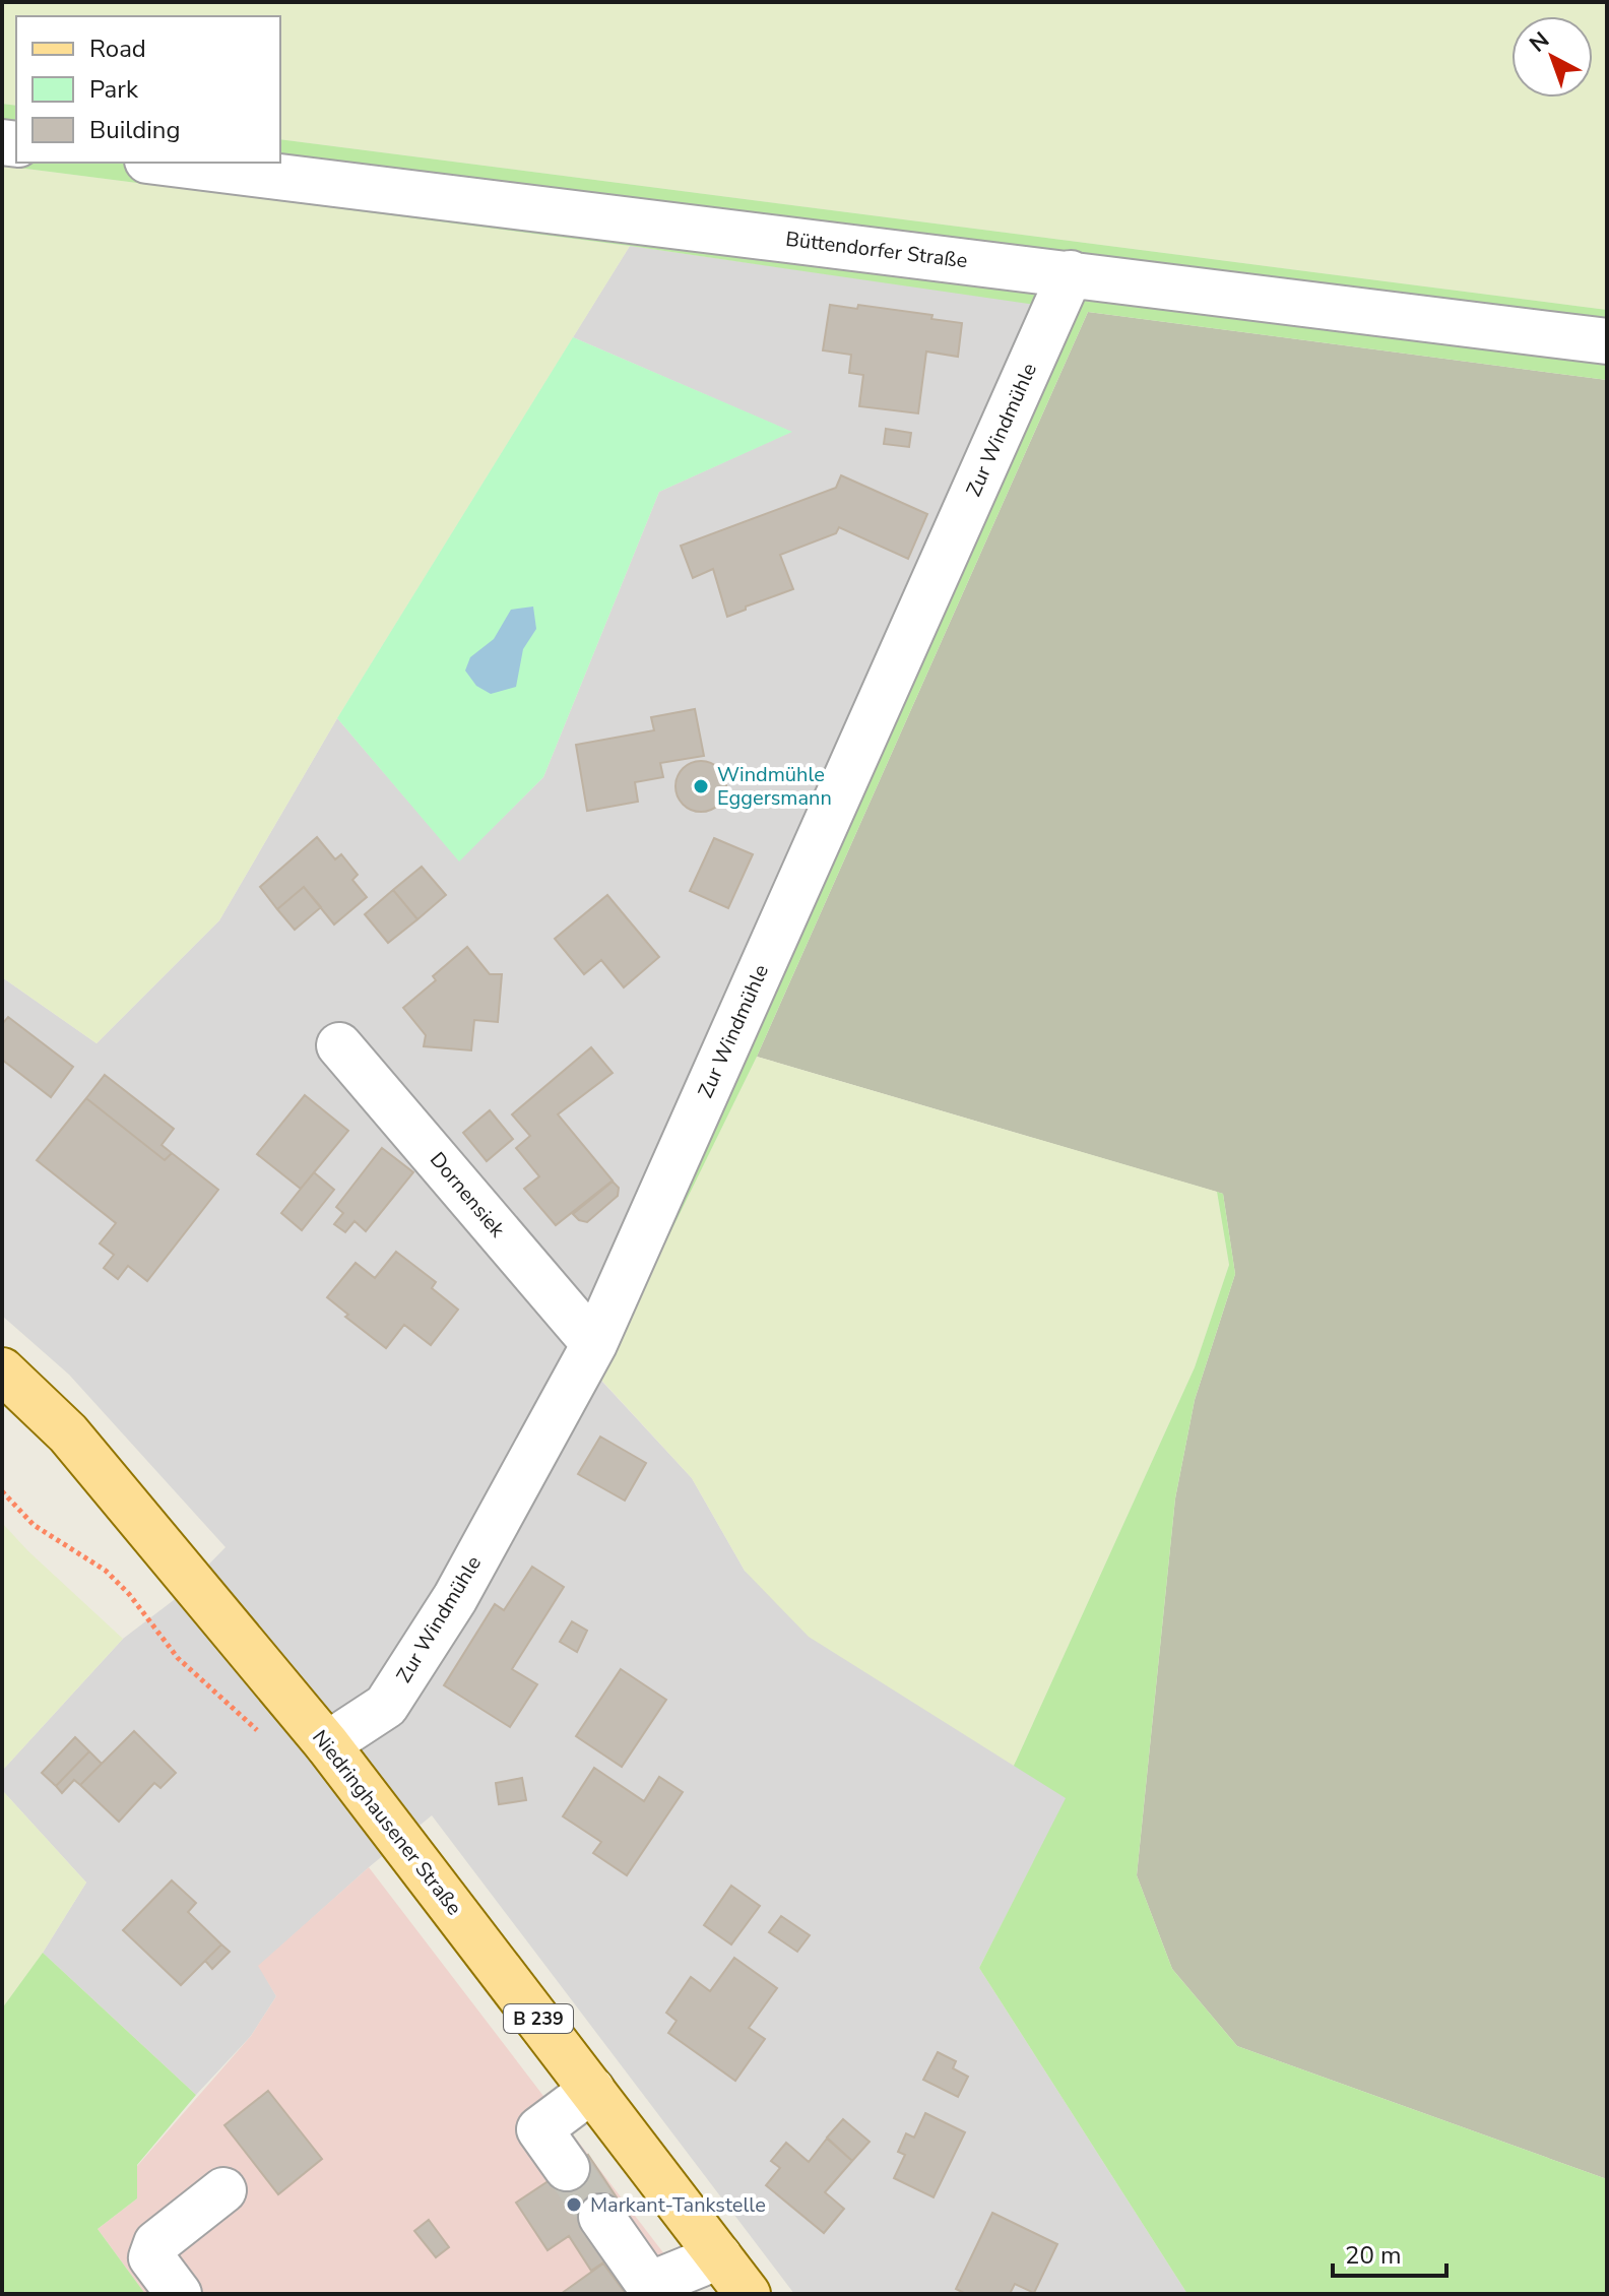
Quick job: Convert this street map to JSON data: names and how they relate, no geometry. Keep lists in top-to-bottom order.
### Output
{
  "streets": {
    "main road": ["Niedringhausener Straße", "B 239"],
    "street": ["Büttendorfer Straße", "Zur Windmühle", "Dornensiek"]
  },
  "crossings": [
    ["Büttendorfer Straße", "Zur Windmühle"],
    ["Zur Windmühle", "Dornensiek"],
    ["Zur Windmühle", "Niedringhausener Straße"]
  ],
  "places": ["Windmühle Eggersmann", "Markant-Tankstelle"],
  "legend": ["Road", "Park", "Building"],
  "scale_bar": "20 m",
  "north": "top left"
}
